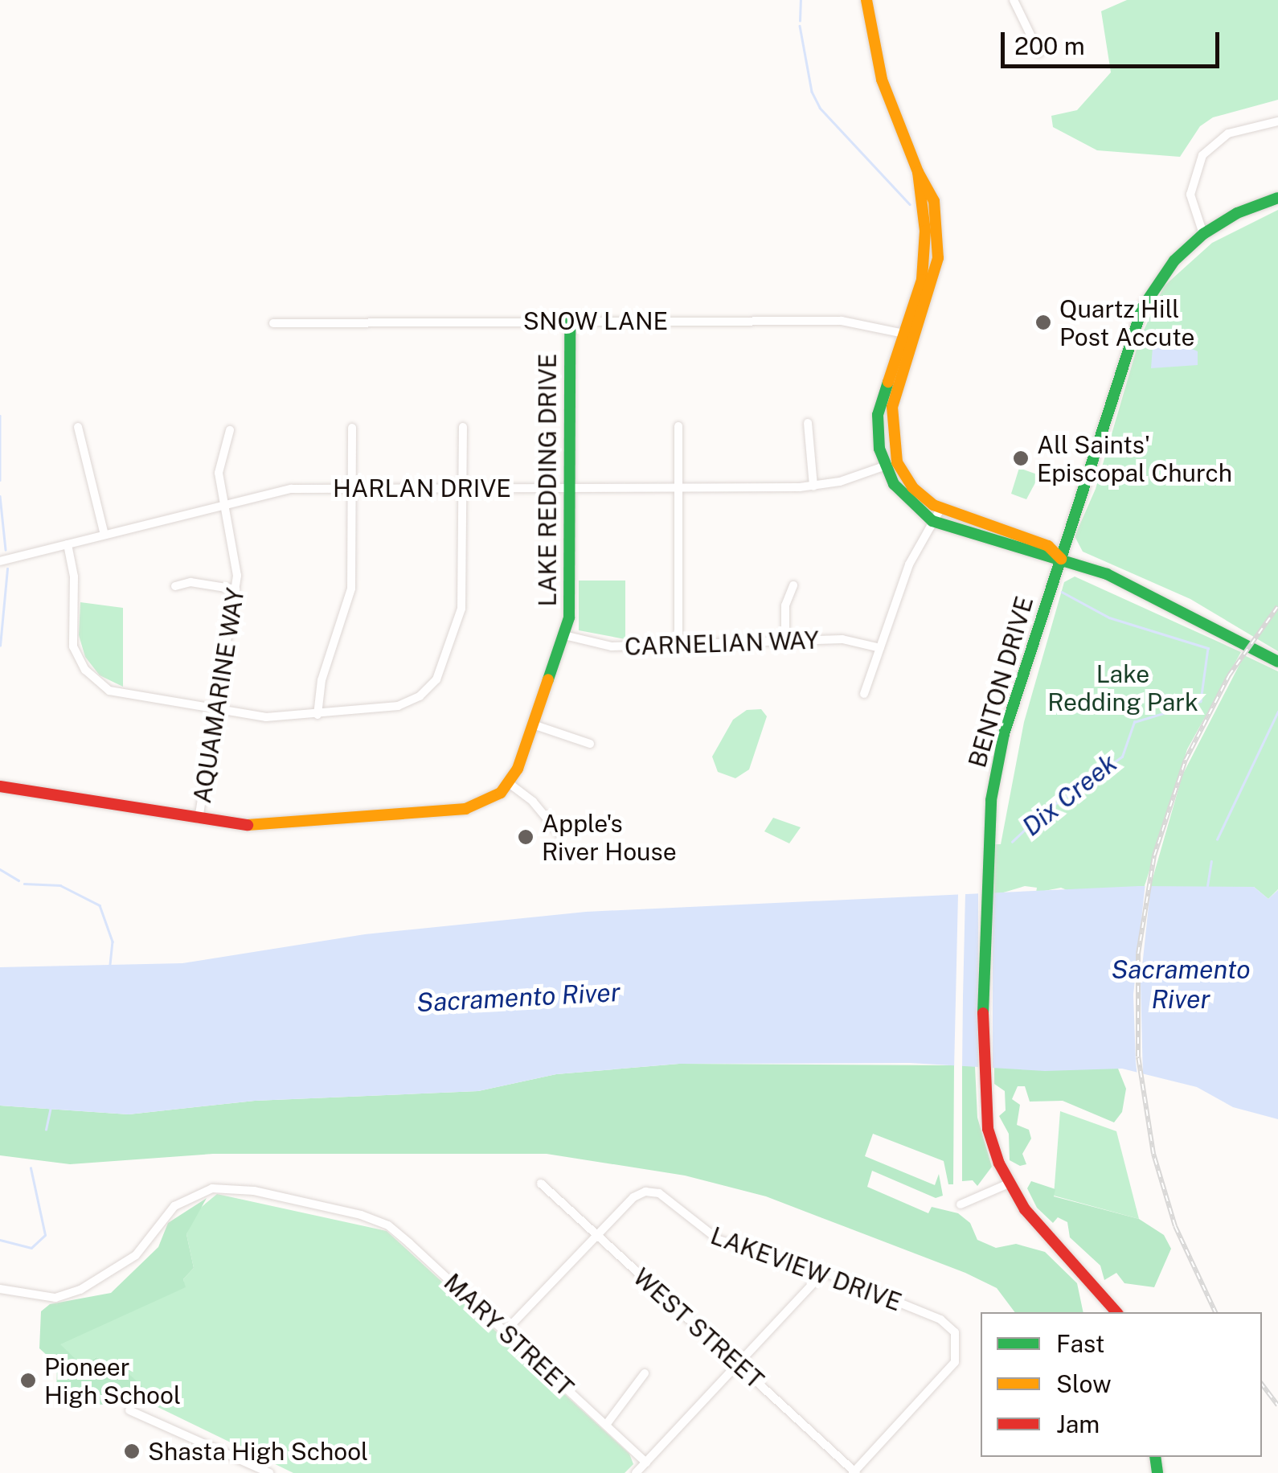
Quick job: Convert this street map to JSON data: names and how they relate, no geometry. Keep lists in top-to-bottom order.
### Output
{
  "streets": {
    "street": [
      "SNOW LANE",
      "LAKE REDDING DRIVE",
      "HARLAN DRIVE",
      "CARNELIAN WAY",
      "BENTON DRIVE",
      "AQUAMARINE WAY",
      "LAKEVIEW DRIVE",
      "WEST STREET",
      "MARY STREET"
    ]
  },
  "crossings": [
    ["SNOW LANE", "LAKE REDDING DRIVE"],
    ["LAKE REDDING DRIVE", "HARLAN DRIVE"],
    ["LAKE REDDING DRIVE", "CARNELIAN WAY"],
    ["HARLAN DRIVE", "AQUAMARINE WAY"],
    ["LAKEVIEW DRIVE", "WEST STREET"]
  ],
  "water": ["Dix Creek", "Sacramento River"],
  "parks": ["Lake Redding Park"],
  "places": [
    "Quartz Hill Post Accute",
    "All Saints' Episcopal Church",
    "Apple's River House",
    "Pioneer High School",
    "Shasta High School"
  ],
  "legend": ["Fast", "Slow", "Jam"],
  "scale_bar": "200 m"
}
